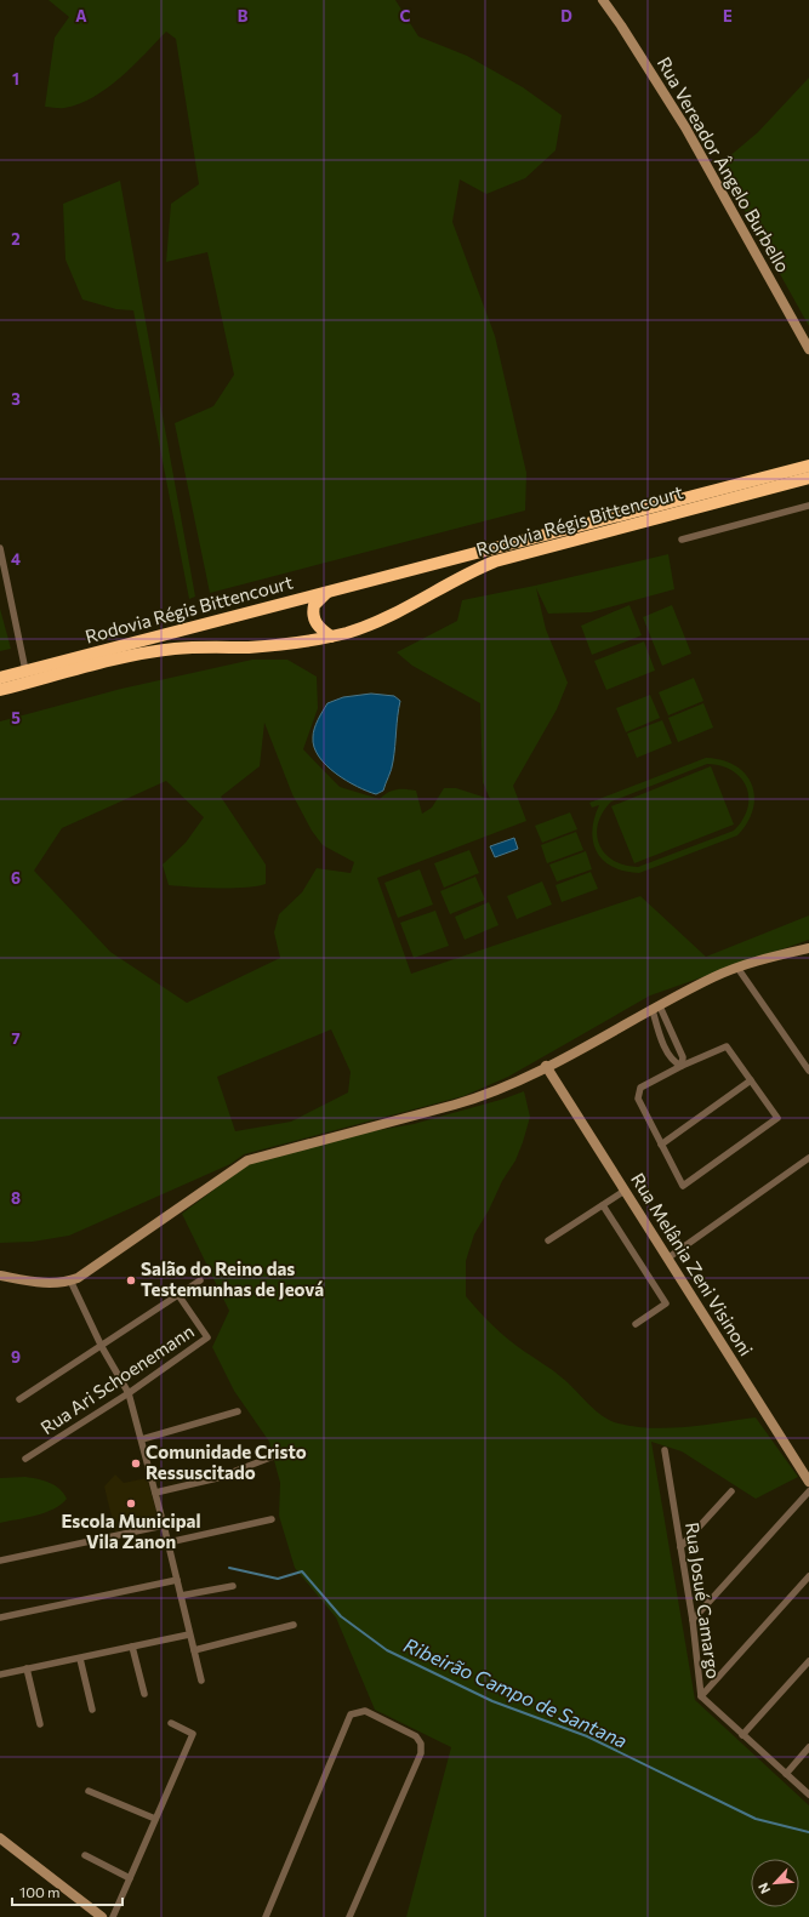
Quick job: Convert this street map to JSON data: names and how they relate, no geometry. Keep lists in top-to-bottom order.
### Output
{
  "streets": {
    "highway": ["Rodovia Régis Bittencourt"],
    "main road": ["Rua Vereador Ângelo Burbello", "Rua Melânia Zeni Visinoni"],
    "street": ["Rua Ari Schoenemann", "Rua Josué Camargo"]
  },
  "water": ["Ribeirão Campo de Santana"],
  "places": ["Salão do Reino das Testemunhas de Jeová", "Comunidade Cristo Ressuscitado", "Escola Municipal Vila Zanon"],
  "scale_bar": "100 m",
  "north": "bottom left",
  "grid": {
    "columns": [
      "A",
      "B",
      "C",
      "D",
      "E"
    ],
    "rows": [
      "1",
      "2",
      "3",
      "4",
      "5",
      "6",
      "7",
      "8",
      "9"
    ]
  }
}
